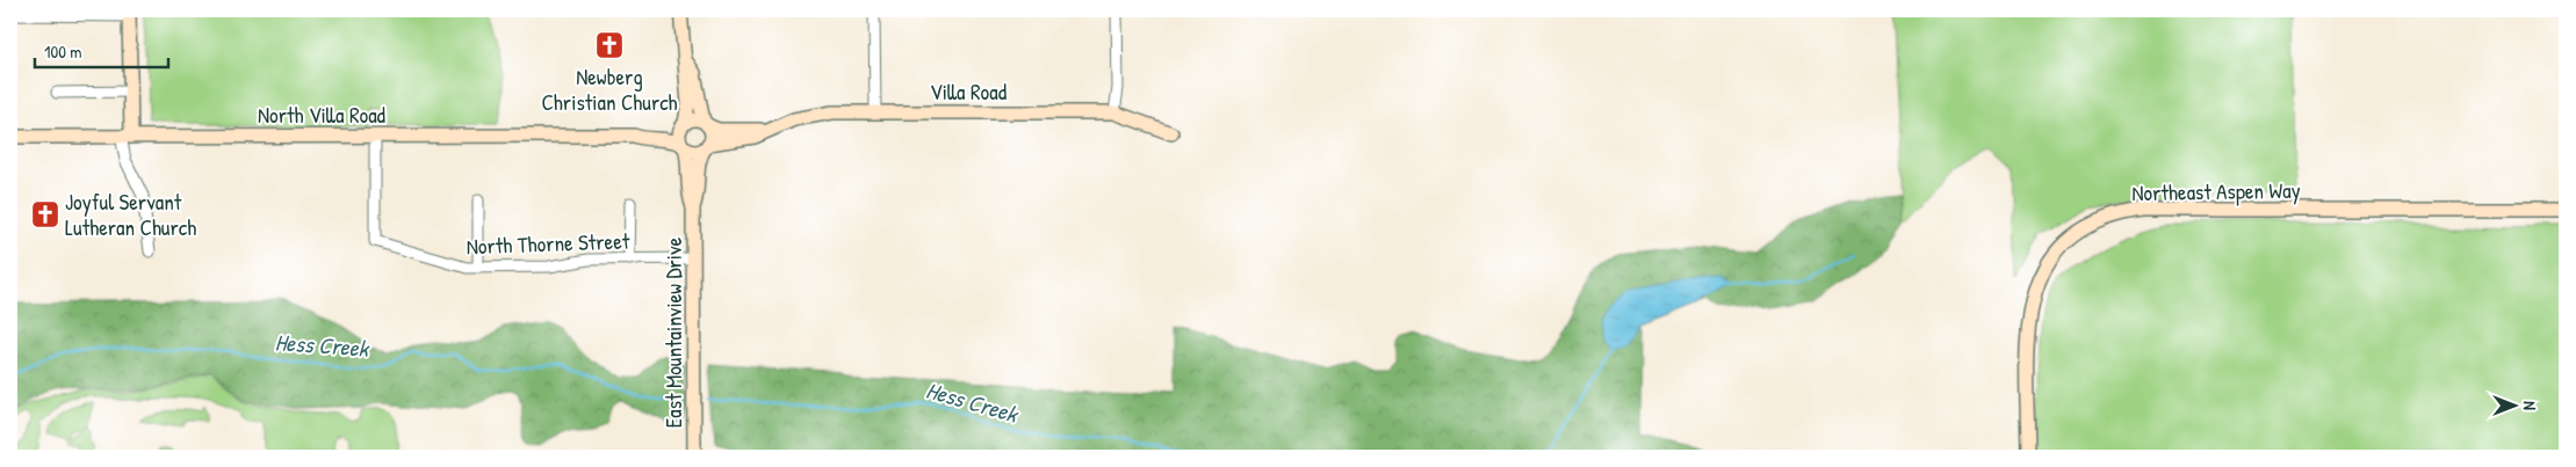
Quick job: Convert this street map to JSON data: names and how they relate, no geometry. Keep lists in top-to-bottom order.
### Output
{
  "streets": {
    "street": [
      "Villa Road",
      "North Villa Road",
      "Northeast Aspen Way",
      "North Thorne Street",
      "East Mountainview Drive"
    ]
  },
  "crossings": [
    ["Villa Road", "North Villa Road"],
    ["Villa Road", "East Mountainview Drive"],
    ["North Villa Road", "North Thorne Street"],
    ["North Villa Road", "East Mountainview Drive"],
    ["North Thorne Street", "East Mountainview Drive"]
  ],
  "water": ["Hess Creek"],
  "places": {
    "church": ["Newberg Christian Church", "Joyful Servant Lutheran Church"]
  },
  "scale_bar": "100 m",
  "north": "right"
}
